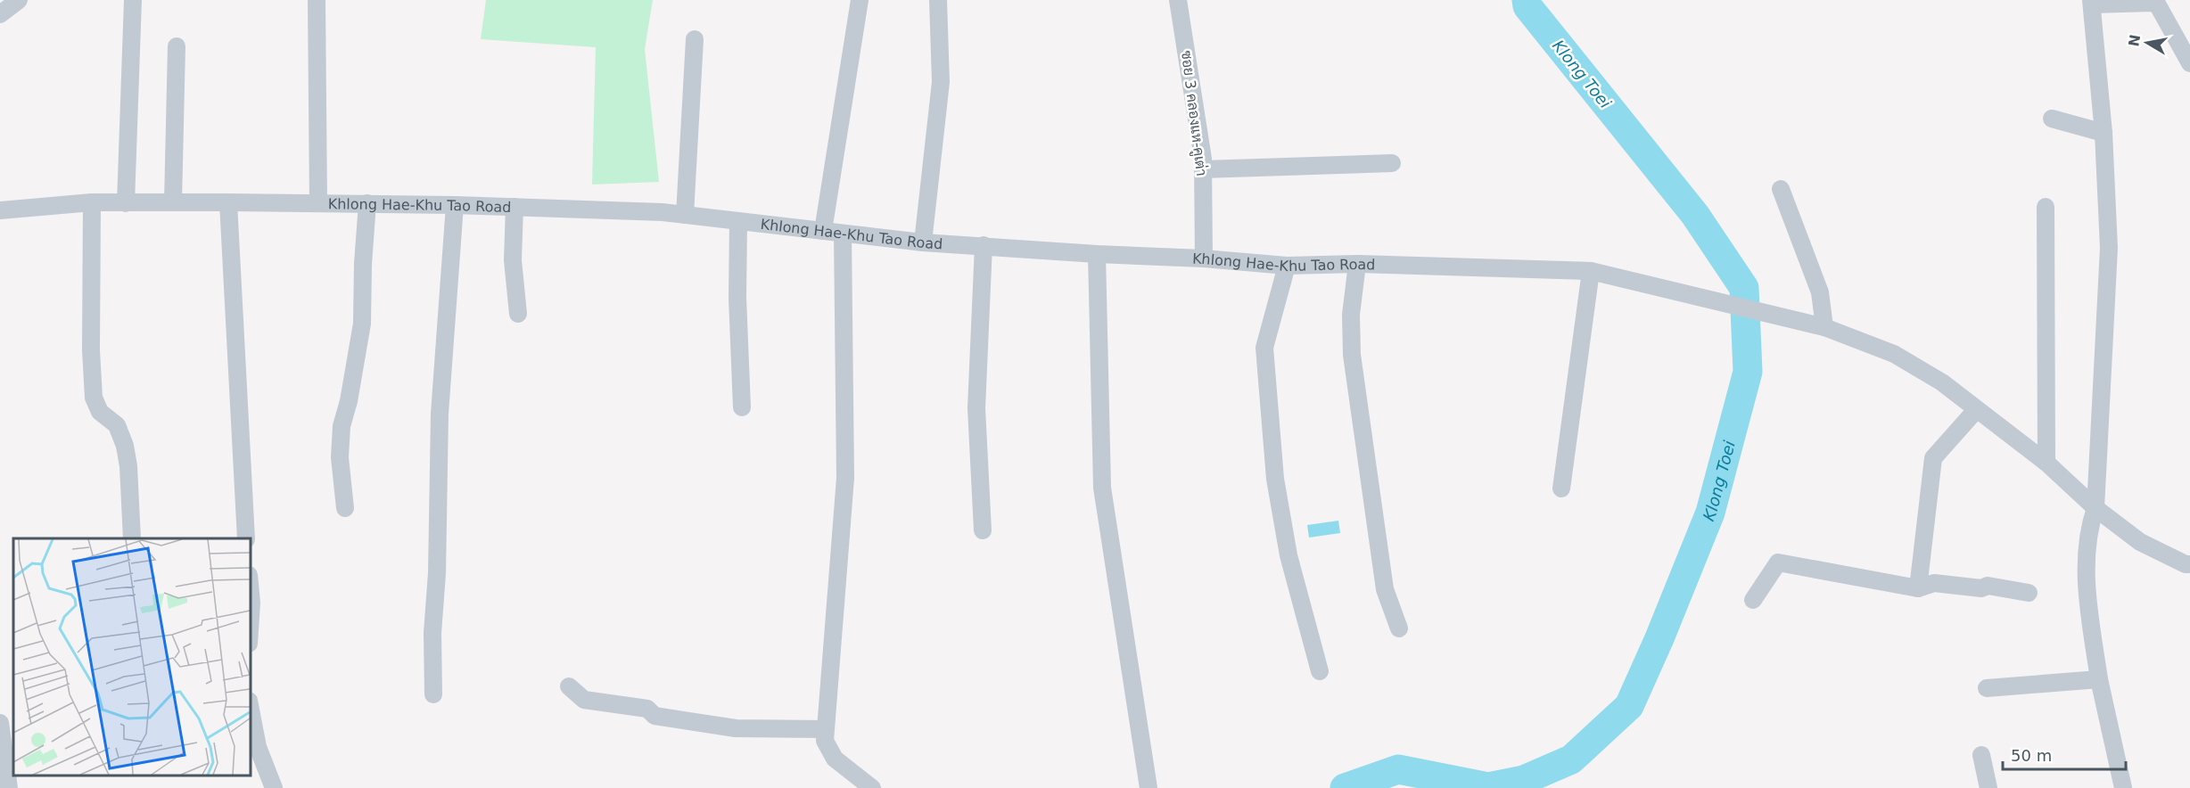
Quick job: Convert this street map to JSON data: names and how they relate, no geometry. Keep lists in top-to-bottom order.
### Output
{
  "streets": {
    "street": ["ซอย 3 คลองแห-คูเต่า", "Khlong Hae-Khu Tao Road"]
  },
  "crossings": [
    ["ซอย 3 คลองแห-คูเต่า", "Khlong Hae-Khu Tao Road"]
  ],
  "water": ["Klong Toei"],
  "scale_bar": "50 m",
  "north": "left"
}
